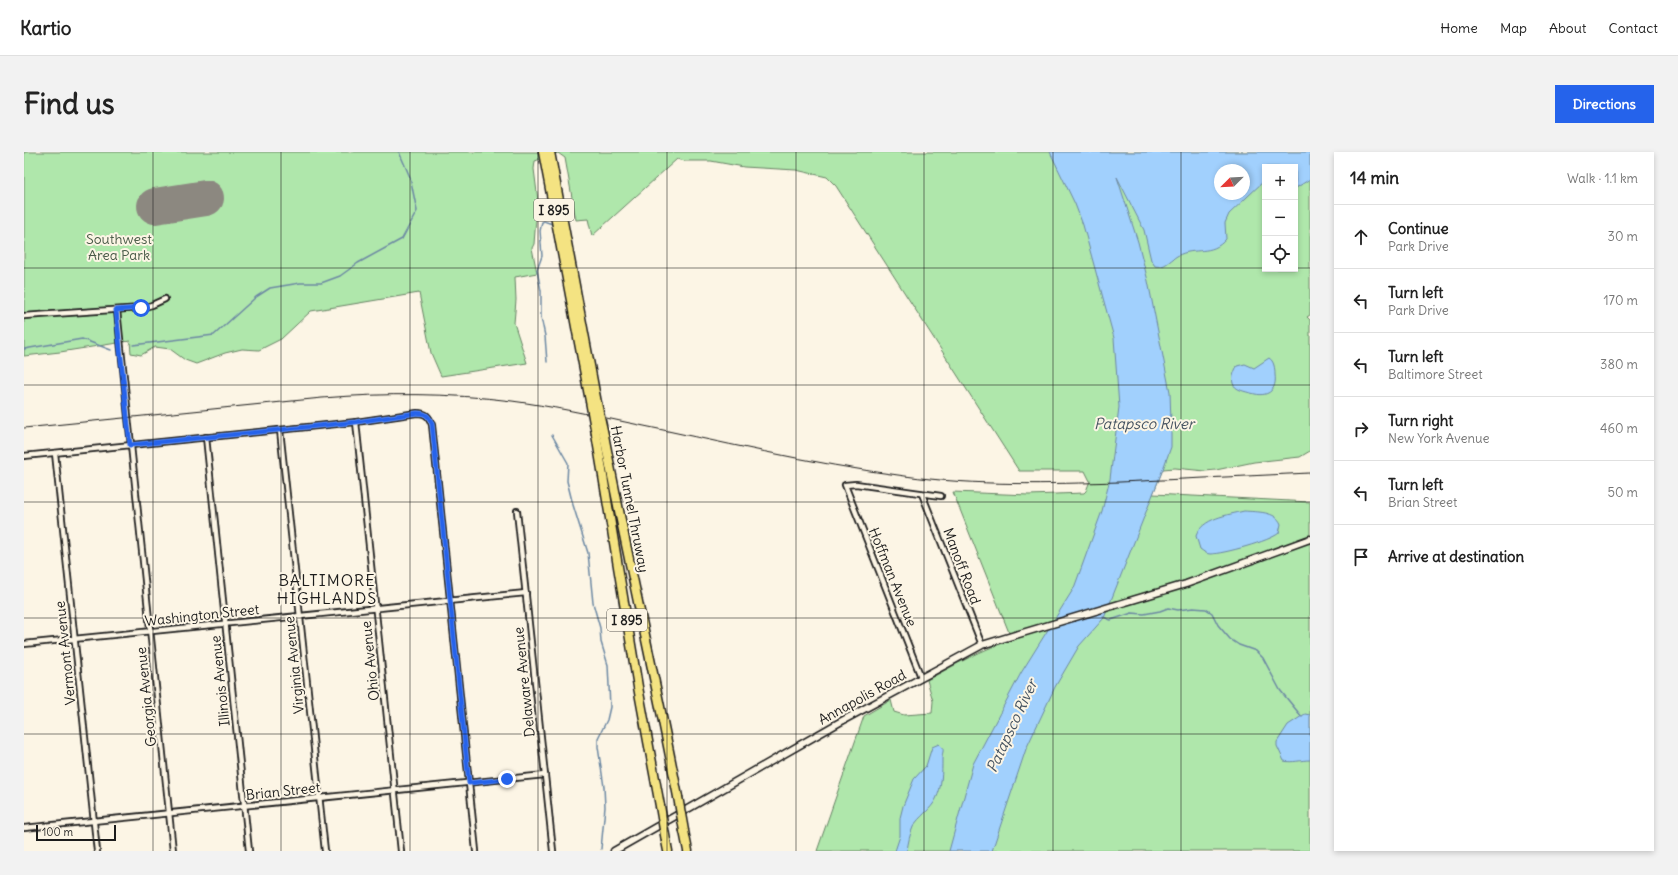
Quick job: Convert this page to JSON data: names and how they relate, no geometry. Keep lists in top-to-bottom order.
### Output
{
  "streets": {
    "highway": ["I 895", "Harbor Tunnel Thruway"],
    "main road": ["Annapolis Road"],
    "street": [
      "Manoff Road",
      "Hoffman Avenue",
      "Washington Street",
      "Vermont Avenue",
      "Ohio Avenue",
      "Virginia Avenue",
      "Illinois Avenue",
      "Delaware Avenue",
      "Georgia Avenue",
      "Brian Street"
    ]
  },
  "crossings": [
    ["Manoff Road", "Hoffman Avenue"],
    ["Manoff Road", "Annapolis Road"],
    ["Hoffman Avenue", "Annapolis Road"],
    ["Washington Street", "Vermont Avenue"],
    ["Washington Street", "Ohio Avenue"],
    ["Washington Street", "Virginia Avenue"],
    ["Washington Street", "Illinois Avenue"],
    ["Washington Street", "Delaware Avenue"],
    ["Washington Street", "Georgia Avenue"],
    ["Vermont Avenue", "Brian Street"],
    ["Ohio Avenue", "Brian Street"],
    ["Virginia Avenue", "Brian Street"],
    ["Illinois Avenue", "Brian Street"],
    ["Delaware Avenue", "Brian Street"],
    ["Georgia Avenue", "Brian Street"]
  ],
  "districts": ["BALTIMORE HIGHLANDS"],
  "water": ["Patapsco River"],
  "parks": ["Southwest Area Park"],
  "scale_bar": "100 m",
  "north": "bottom left",
  "page": {
    "header": "Kartio",
    "nav": [
      "Home",
      "Map",
      "About",
      "Contact"
    ],
    "buttons": "Directions",
    "title": "Find us",
    "heading": ["14 min", "Walk · 1.1 km"],
    "map_buttons": ["+", "−"],
    "list": [
      ["Continue", "Park Drive", "30 m"],
      ["Turn left", "Park Drive", "170 m"],
      ["Turn left", "Baltimore Street", "380 m"],
      ["Turn right", "New York Avenue", "460 m"],
      ["Turn left", "Brian Street", "50 m"],
      "Arrive at destination"
    ],
    "scale": "100 m"
  }
}
